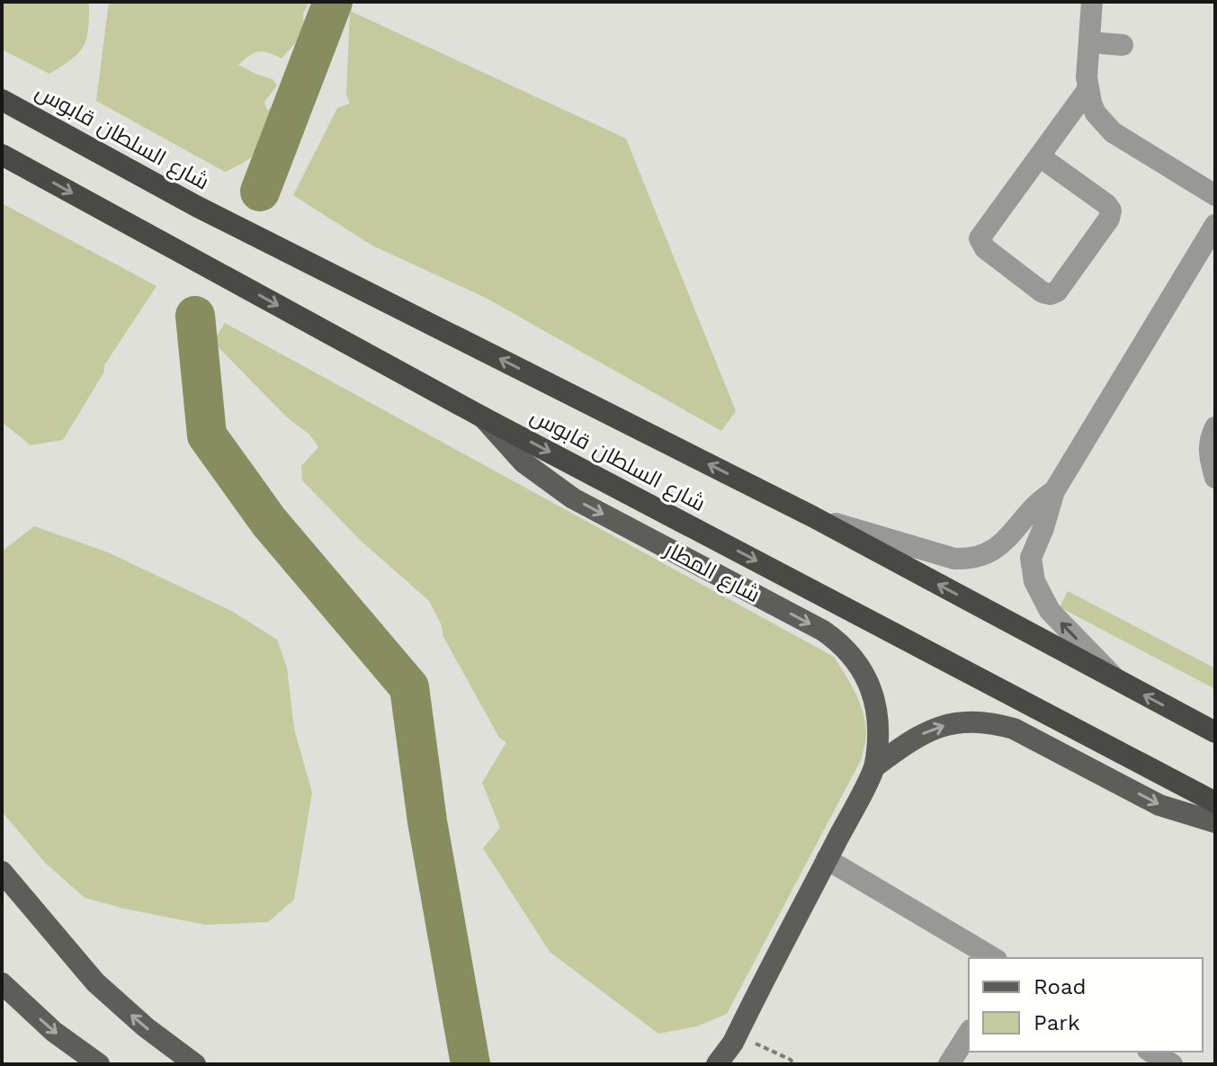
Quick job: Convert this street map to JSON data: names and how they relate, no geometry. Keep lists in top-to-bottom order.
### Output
{
  "streets": {
    "highway": ["شارع السلطان قابوس"],
    "main road": ["شارع المطار"]
  },
  "crossings": [
    ["شارع السلطان قابوس", "شارع المطار"]
  ],
  "one_way": ["شارع المطار"],
  "legend": ["Road", "Park"]
}
